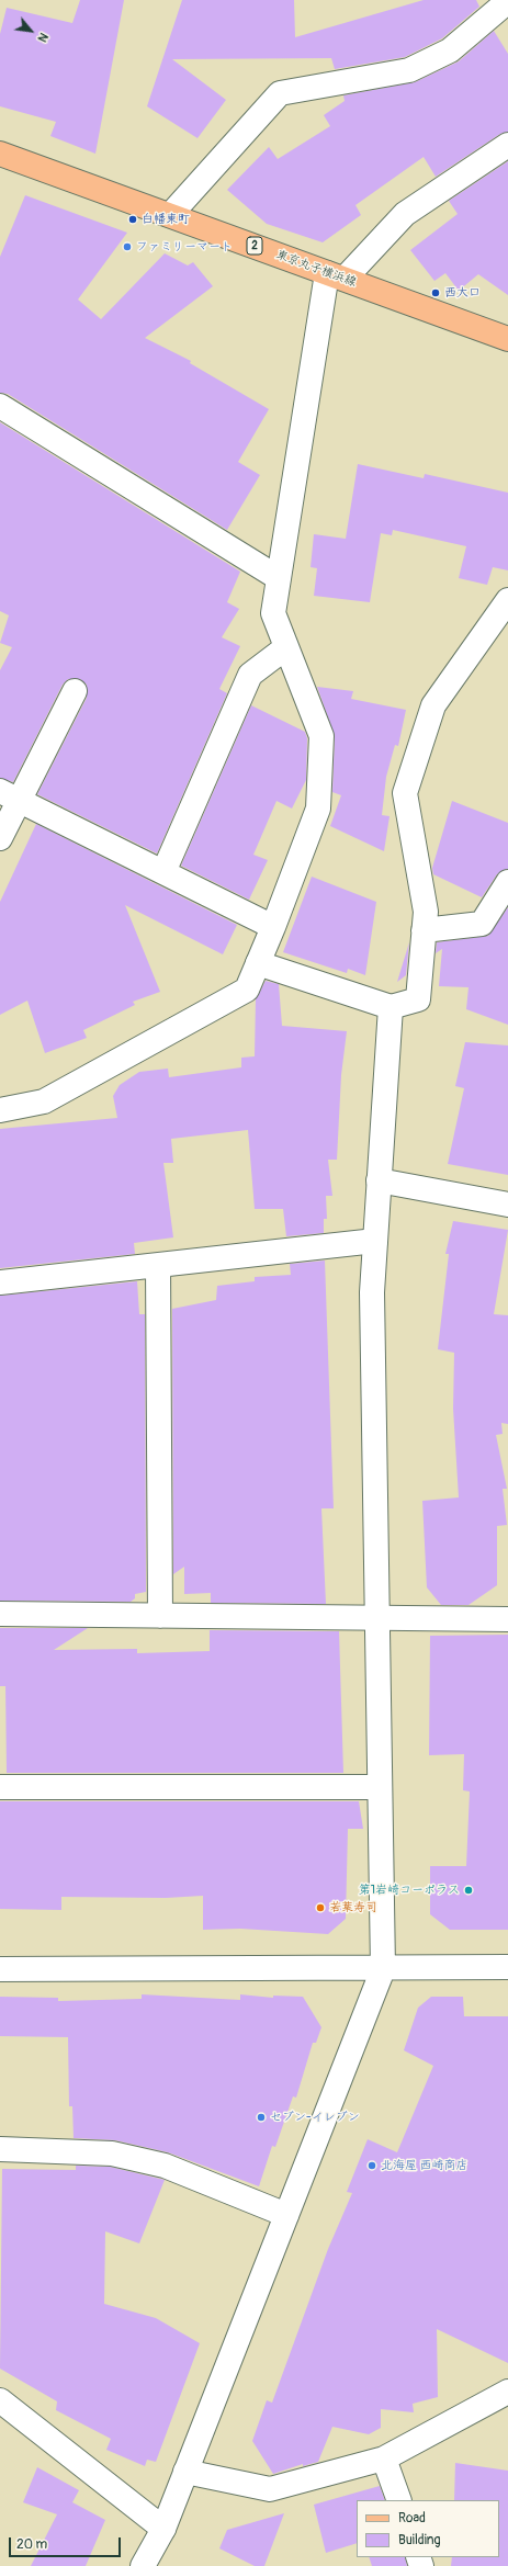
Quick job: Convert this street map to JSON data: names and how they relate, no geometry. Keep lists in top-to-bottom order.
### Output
{
  "streets": {
    "main road": ["2", "東京丸子横浜線"]
  },
  "places": [
    "白幡東町",
    "ファミリーマート",
    "西大口",
    "第1岩崎コーポラス",
    "若葉寿司",
    "セブン-イレブン",
    "北海屋 西崎商店"
  ],
  "legend": ["Road", "Building"],
  "scale_bar": "20 m",
  "north": "bottom right"
}
